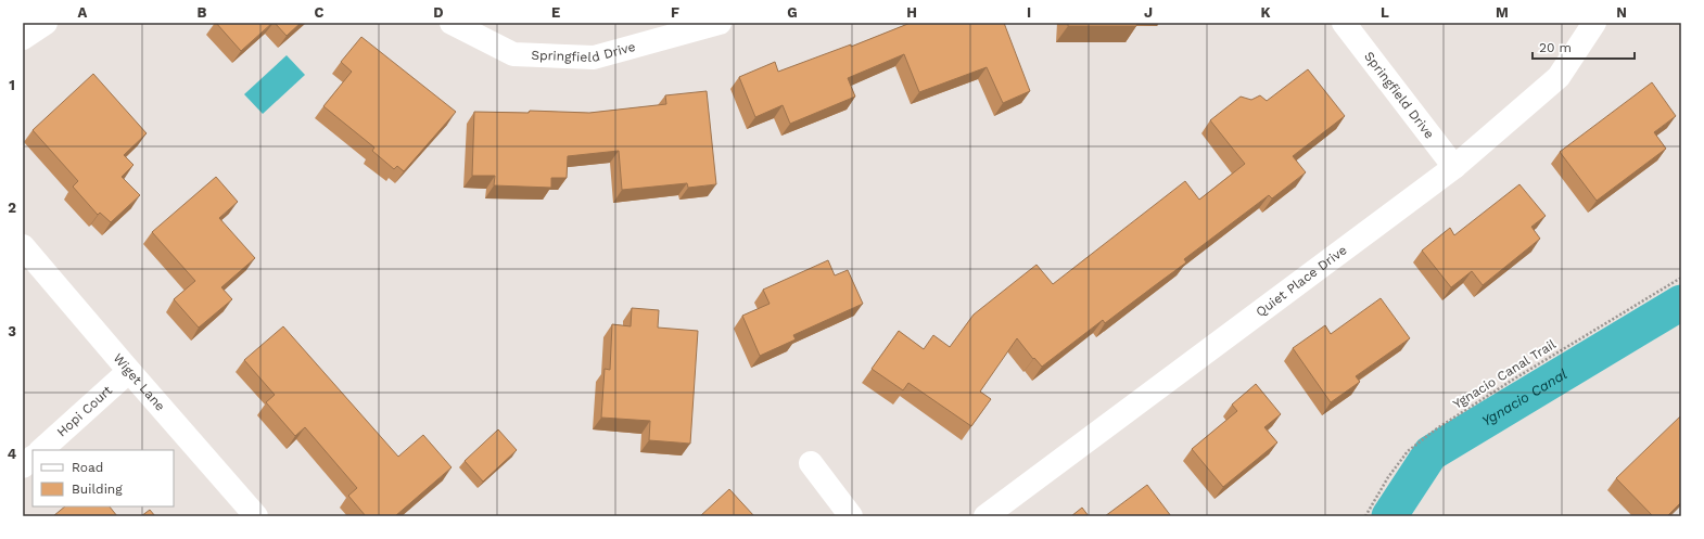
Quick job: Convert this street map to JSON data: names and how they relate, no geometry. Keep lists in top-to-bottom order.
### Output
{
  "streets": {
    "street": [
      "Springfield Drive",
      "Quiet Place Drive",
      "Wiget Lane",
      "Hopi Court"
    ],
    "path": ["Ygnacio Canal Trail"]
  },
  "crossings": [
    ["Springfield Drive", "Quiet Place Drive"],
    ["Wiget Lane", "Hopi Court"]
  ],
  "water": ["Ygnacio Canal"],
  "legend": ["Road", "Building"],
  "scale_bar": "20 m",
  "grid": {
    "columns": [
      "A",
      "B",
      "C",
      "D",
      "E",
      "F",
      "G",
      "H",
      "I",
      "J",
      "K",
      "L",
      "M",
      "N"
    ],
    "rows": [
      "1",
      "2",
      "3",
      "4"
    ]
  }
}
